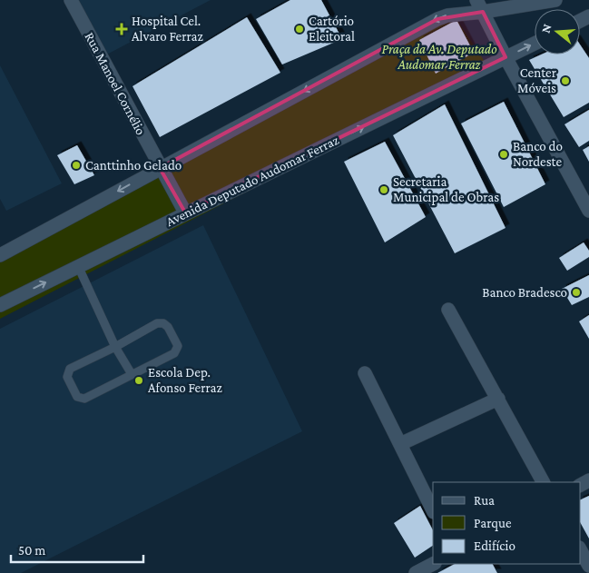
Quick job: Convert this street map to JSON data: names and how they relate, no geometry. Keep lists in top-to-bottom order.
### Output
{
  "streets": {
    "street": ["Rua Manoel Cornélio", "Avenida Deputado Audomar Ferraz"]
  },
  "crossings": [
    ["Rua Manoel Cornélio", "Avenida Deputado Audomar Ferraz"]
  ],
  "parks": ["Praça da Av. Deputado Audomar Ferraz"],
  "places": {
    "health": ["Hospital Cel. Alvaro Ferraz"],
    "other": [
      "Cartório Eleitoral",
      "Center Móveis",
      "Banco do Nordeste",
      "Canttinho Gelado",
      "Secretaria Municipal de Obras",
      "Banco Bradesco",
      "Escola Dep. Afonso Ferraz"
    ]
  },
  "legend": ["Rua", "Parque", "Edifício"],
  "scale_bar": "50 m",
  "north": "left"
}
